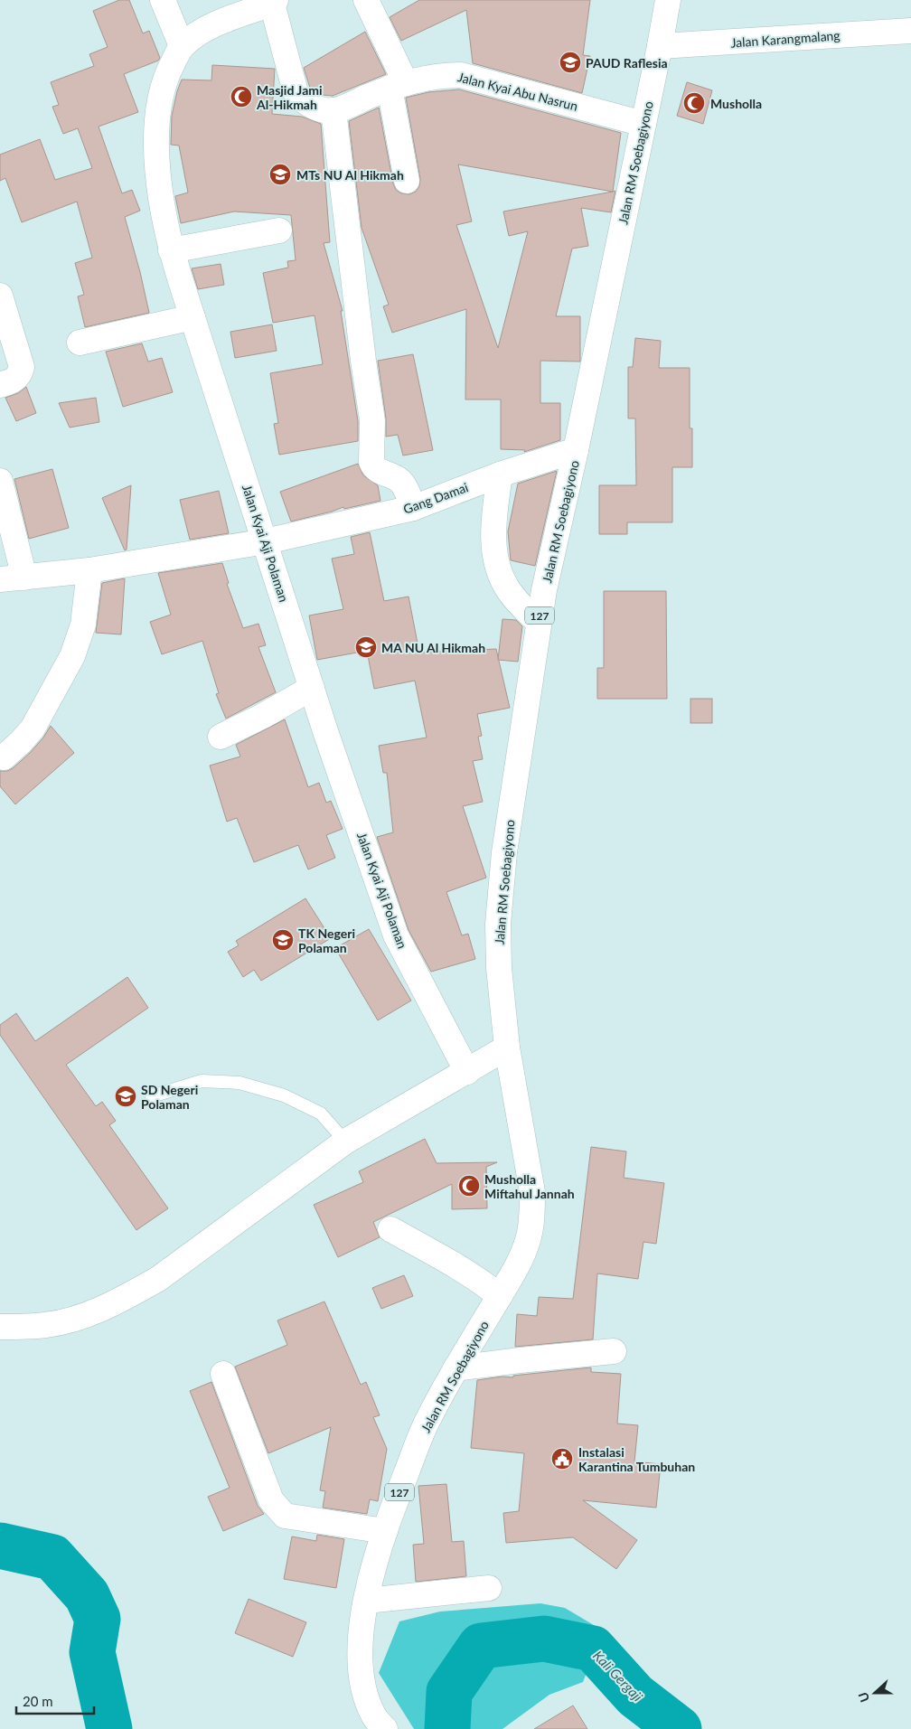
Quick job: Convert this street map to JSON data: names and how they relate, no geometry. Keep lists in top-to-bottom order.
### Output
{
  "streets": {
    "street": [
      "Jalan Karangmalang",
      "Jalan Kyai Abu Nasrun",
      "Jalan RM Soebagiyono",
      "Gang Damai",
      "Jalan Kyai Aji Polaman",
      "127"
    ]
  },
  "crossings": [
    ["Jalan Karangmalang", "Jalan RM Soebagiyono"],
    ["Jalan Kyai Abu Nasrun", "Jalan RM Soebagiyono"],
    ["Jalan RM Soebagiyono", "Gang Damai"],
    ["Gang Damai", "Jalan Kyai Aji Polaman"]
  ],
  "water": ["Kali Gergaji"],
  "places": {
    "school or university": [
      "PAUD Raflesia",
      "MTs NU Al Hikmah",
      "MA NU Al Hikmah",
      "TK Negeri Polaman",
      "SD Negeri Polaman"
    ],
    "mosque": ["Masjid Jami Al-Hikmah", "Musholla", "Musholla Miftahul Jannah"],
    "public building": ["Instalasi Karantina Tumbuhan"]
  },
  "scale_bar": "20 m",
  "north": "left"
}
